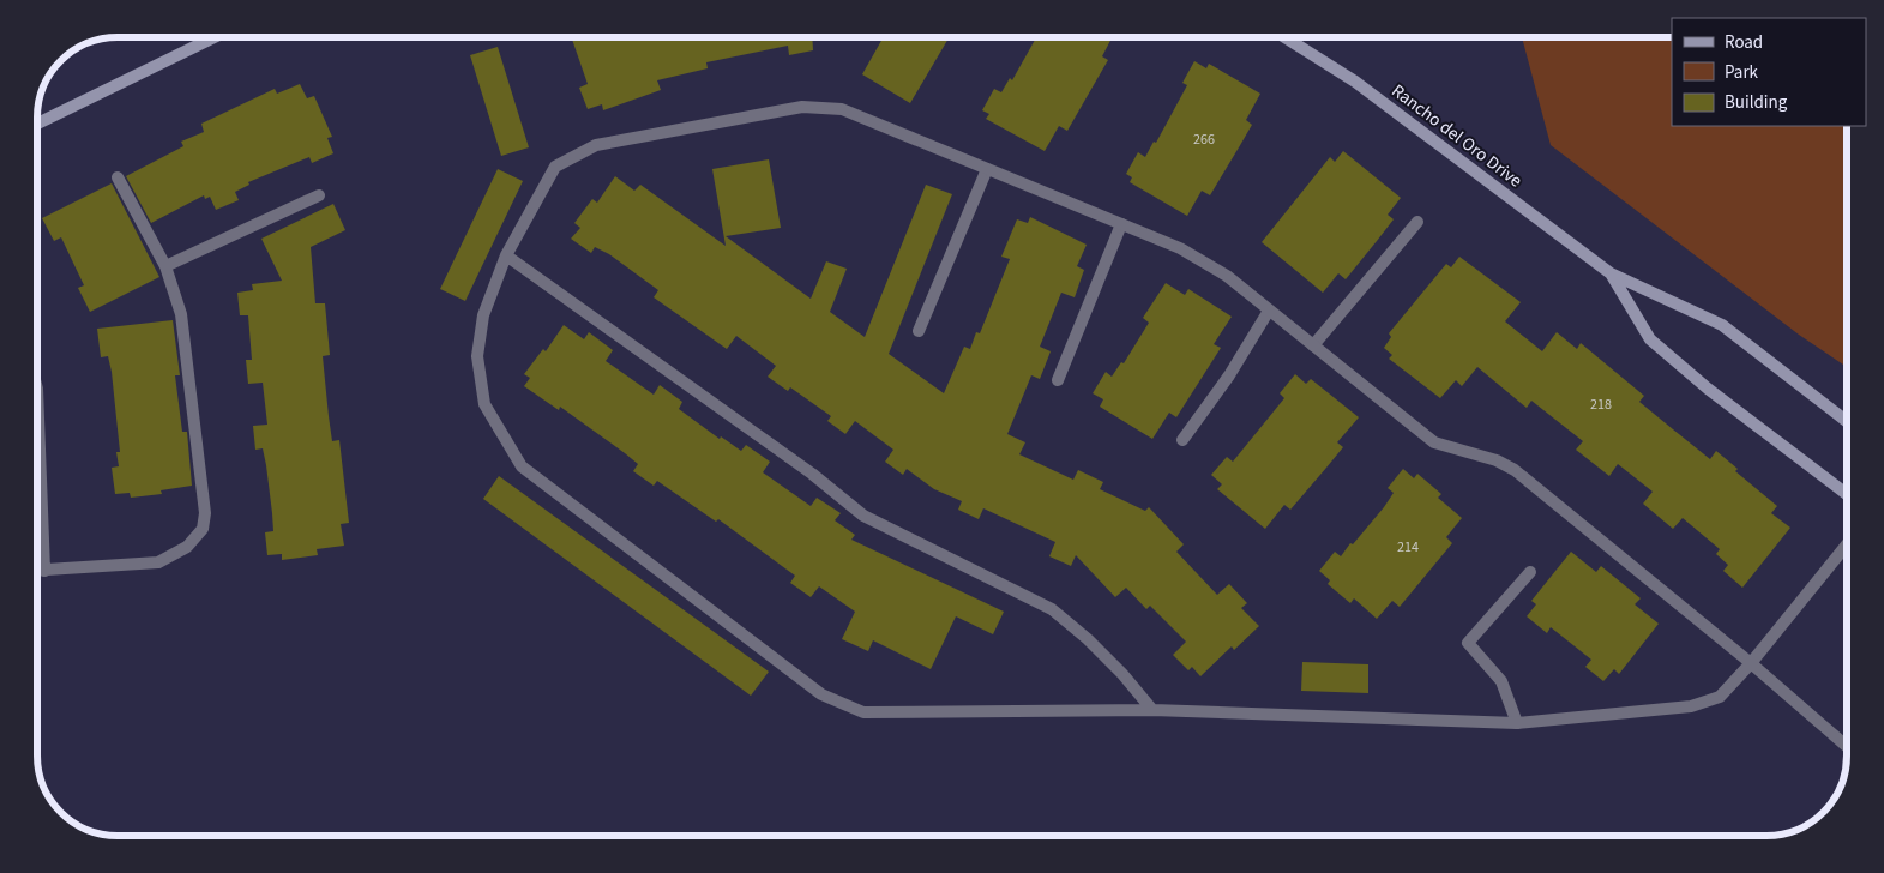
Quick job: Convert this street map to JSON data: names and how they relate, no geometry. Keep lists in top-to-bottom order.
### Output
{
  "streets": {
    "main road": ["Rancho del Oro Drive"]
  },
  "house_numbers": ["266", "218", "214"],
  "legend": ["Road", "Park", "Building"]
}
